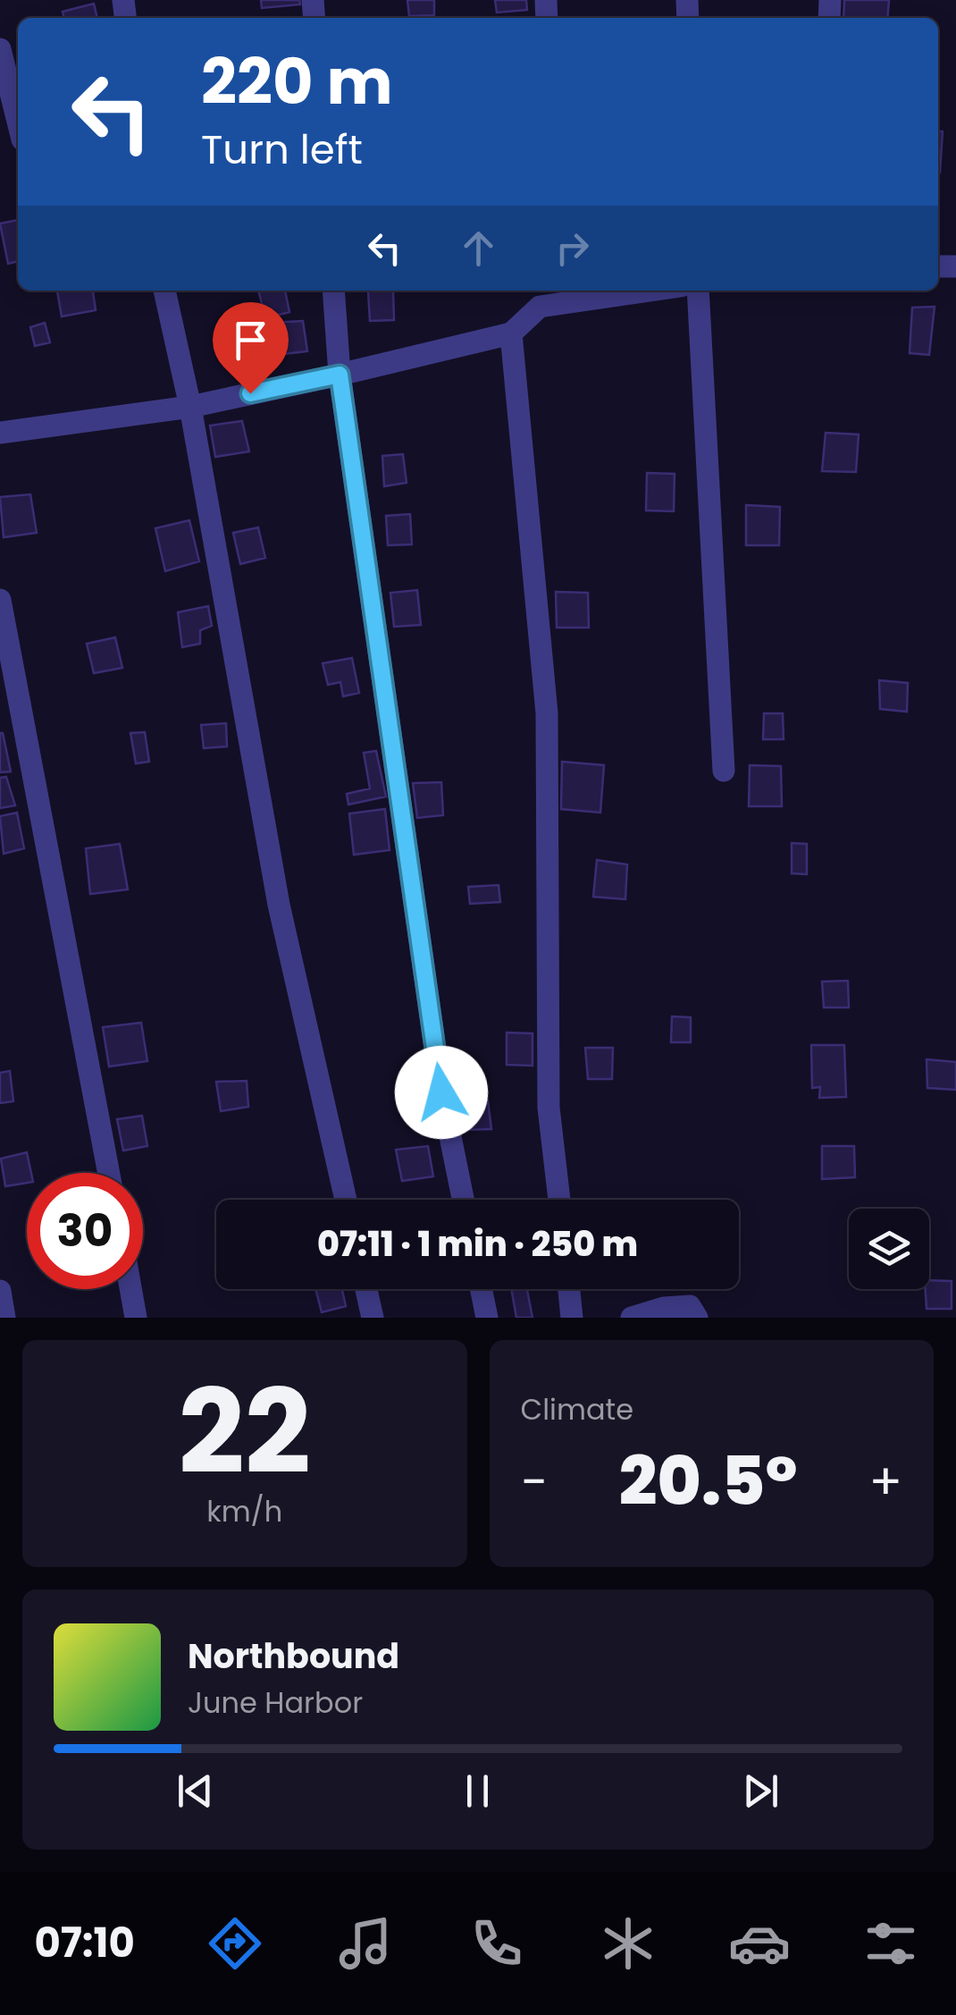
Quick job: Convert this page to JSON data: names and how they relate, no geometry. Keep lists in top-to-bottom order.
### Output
{
  "page": {
    "turn": ["220 m", "Turn left"],
    "limit": "30",
    "trip": "07:11 · 1 min · 250 m",
    "tile": [
      ["22", "km/h"],
      "Climate"
    ],
    "heat": ["−", "20.5°", "+"],
    "song": ["Northbound", "June Harbor"],
    "tabs": "07:10"
  }
}
